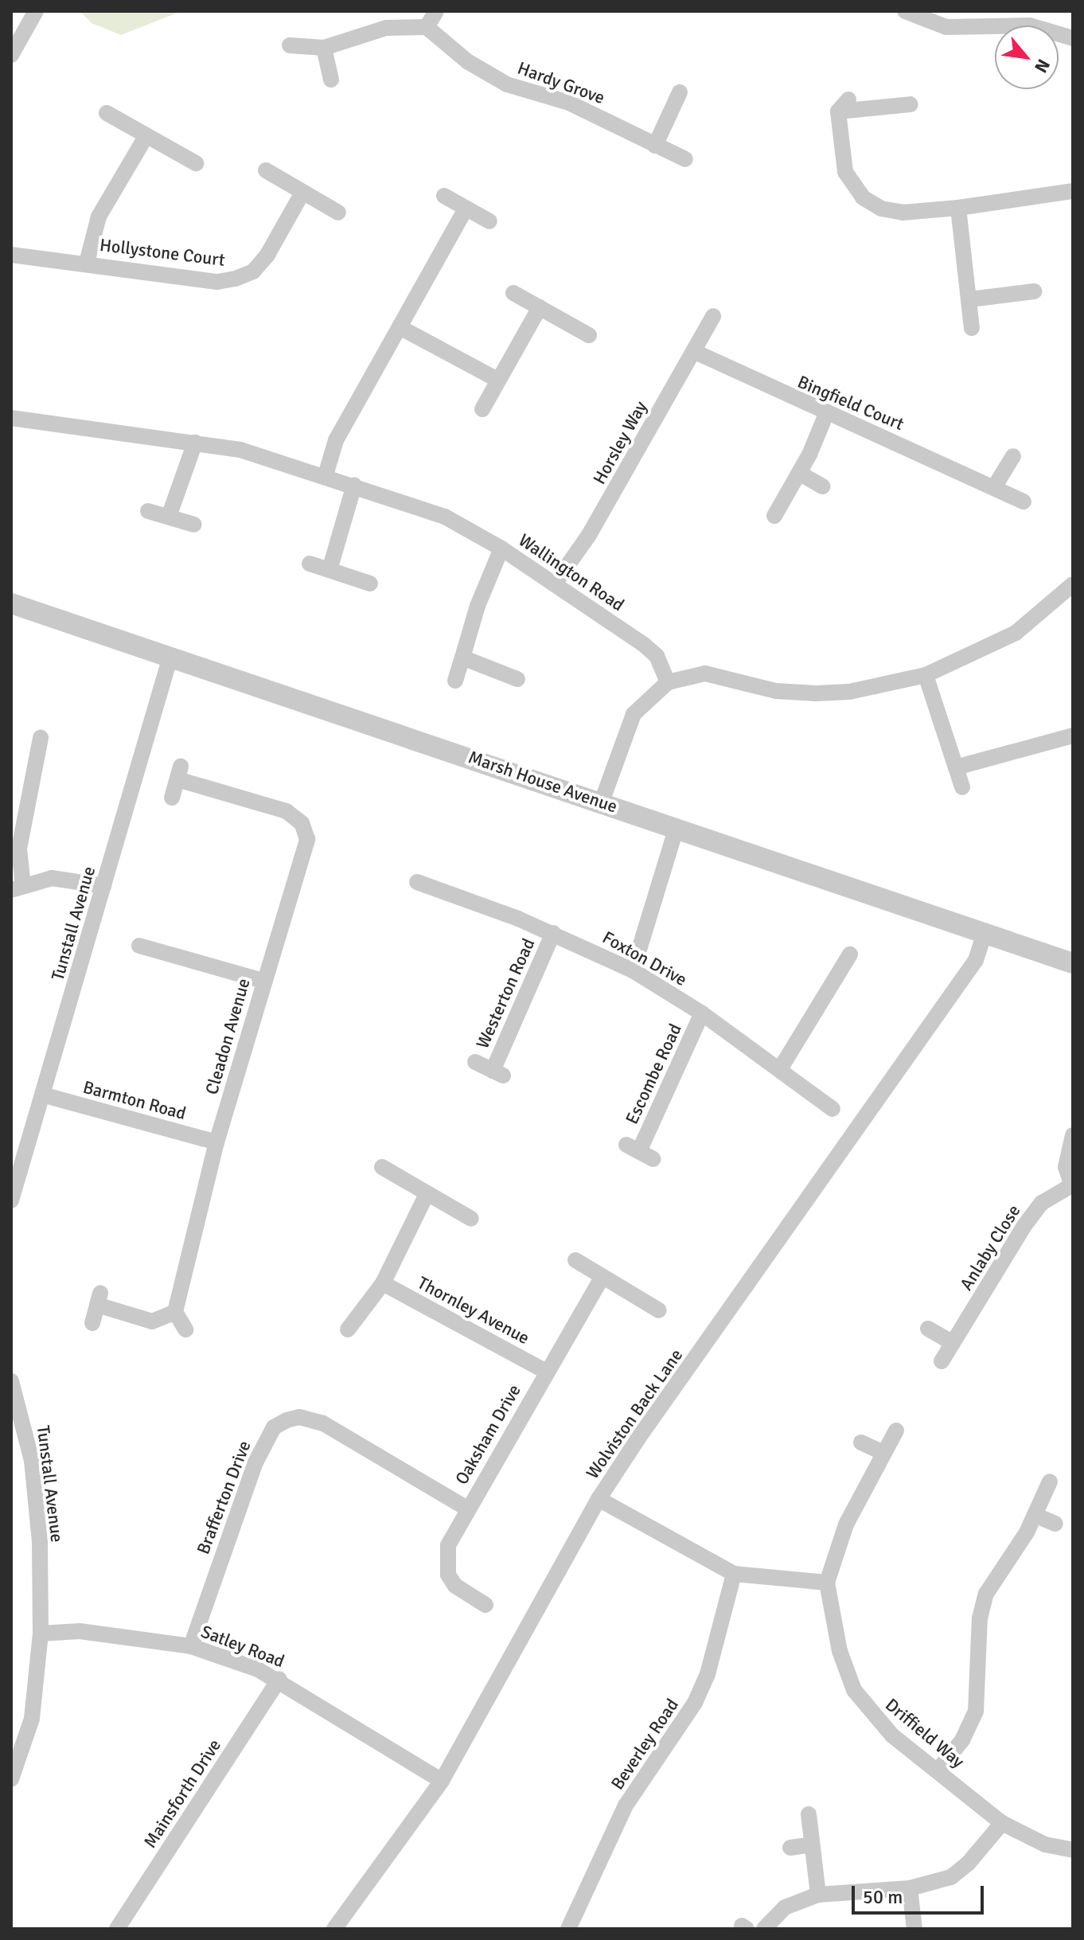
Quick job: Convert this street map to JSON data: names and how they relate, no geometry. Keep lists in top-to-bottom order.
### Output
{
  "streets": {
    "street": [
      "Hardy Grove",
      "Hollystone Court",
      "Bingfield Court",
      "Horsley Way",
      "Wallington Road",
      "Marsh House Avenue",
      "Tunstall Avenue",
      "Foxton Drive",
      "Westerton Road",
      "Cleadon Avenue",
      "Escombe Road",
      "Barmton Road",
      "Anlaby Close",
      "Thornley Avenue",
      "Wolviston Back Lane",
      "Oaksham Drive",
      "Brafferton Drive",
      "Satley Road",
      "Driffield Way",
      "Beverley Road",
      "Mainsforth Drive"
    ]
  },
  "crossings": [
    ["Bingfield Court", "Horsley Way"],
    ["Horsley Way", "Wallington Road"],
    ["Marsh House Avenue", "Tunstall Avenue"],
    ["Marsh House Avenue", "Wolviston Back Lane"],
    ["Tunstall Avenue", "Barmton Road"],
    ["Tunstall Avenue", "Satley Road"],
    ["Foxton Drive", "Westerton Road"],
    ["Foxton Drive", "Escombe Road"],
    ["Cleadon Avenue", "Barmton Road"],
    ["Thornley Avenue", "Oaksham Drive"],
    ["Wolviston Back Lane", "Satley Road"],
    ["Oaksham Drive", "Brafferton Drive"],
    ["Brafferton Drive", "Satley Road"],
    ["Satley Road", "Mainsforth Drive"]
  ],
  "scale_bar": "50 m",
  "north": "bottom right"
}
